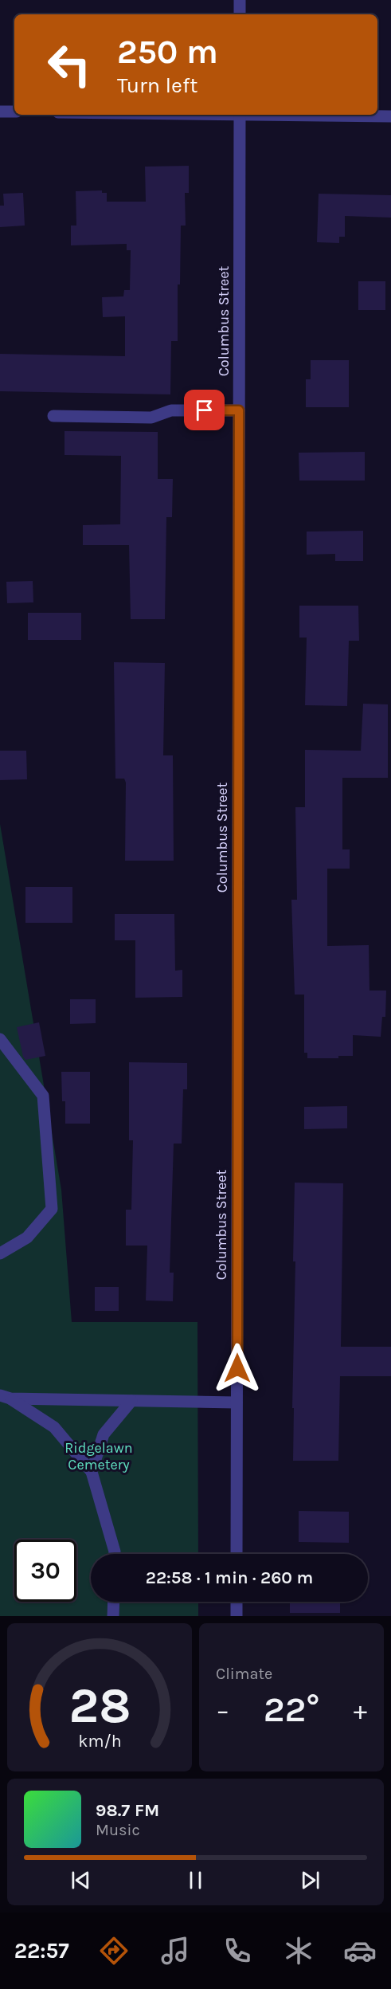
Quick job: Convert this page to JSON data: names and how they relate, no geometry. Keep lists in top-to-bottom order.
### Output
{
  "streets": {
    "street": ["Columbus Street"]
  },
  "parks": ["Ridgelawn Cemetery"],
  "page": {
    "turn": ["250 m", "Turn left"],
    "limit": "30",
    "trip": "22:58 · 1 min · 260 m",
    "tile": "Climate",
    "heat": ["−", "22°", "+"],
    "song": ["98.7 FM", "Music"],
    "tabs": "22:57",
    "gauge": ["28", "km/h"]
  }
}
